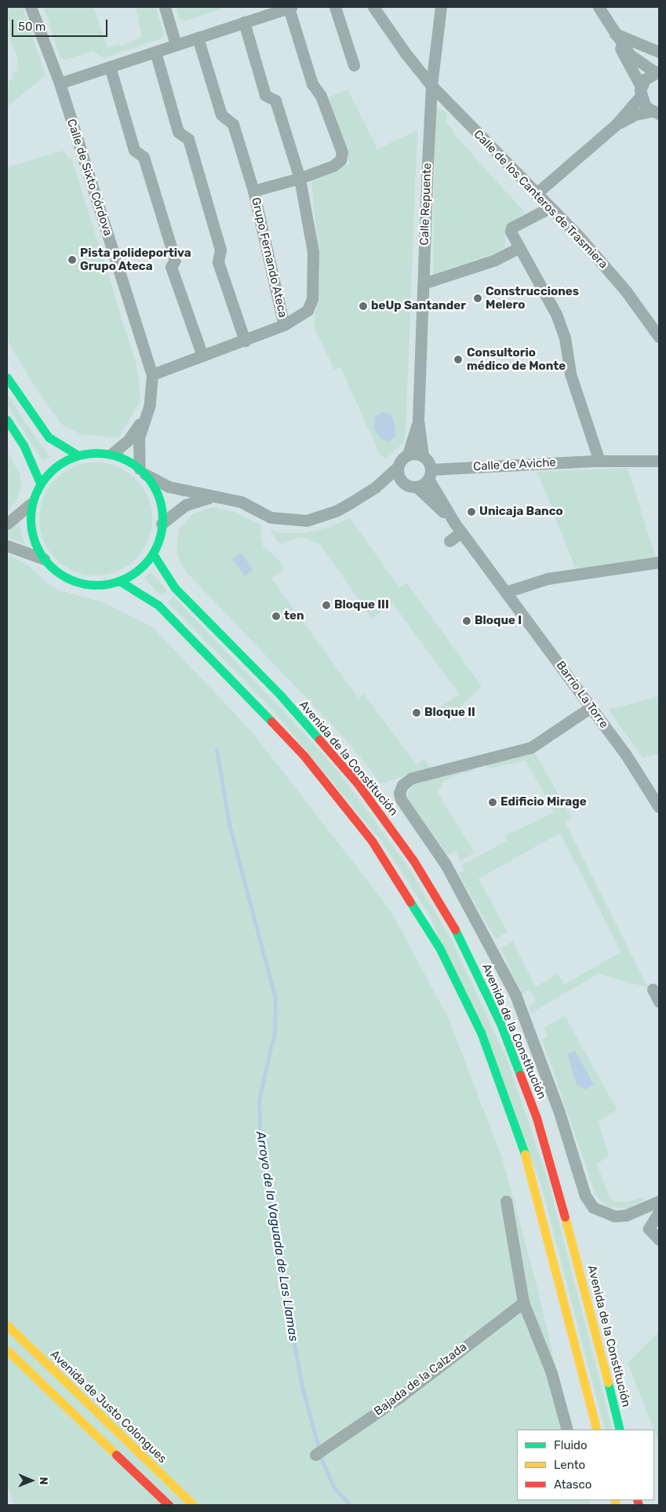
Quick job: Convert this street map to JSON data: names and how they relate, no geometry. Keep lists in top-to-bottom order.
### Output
{
  "streets": {
    "main road": ["Avenida de la Constitución", "Avenida de Justo Colongues"],
    "street": [
      "Calle de Sixto Córdova",
      "Calle de los Canteros de Trasmiera",
      "Calle Repuente",
      "Grupo Fernando Ateca",
      "Calle de Aviche",
      "Barrio La Torre",
      "Bajada de la Calzada"
    ]
  },
  "crossings": [
    ["Calle de Sixto Córdova", "Grupo Fernando Ateca"],
    ["Calle de Sixto Córdova", "Avenida de la Constitución"],
    ["Calle de los Canteros de Trasmiera", "Calle Repuente"],
    ["Calle Repuente", "Calle de Aviche"],
    ["Calle Repuente", "Barrio La Torre"],
    ["Calle de Aviche", "Barrio La Torre"]
  ],
  "water": ["Arroyo de la Vaguada de Las Llamas"],
  "places": [
    "Pista polideportiva Grupo Ateca",
    "Construcciones Melero",
    "beUp Santander",
    "Consultorio médico de Monte",
    "Unicaja Banco",
    "Bloque III",
    "ten",
    "Bloque I",
    "Bloque II",
    "Edificio Mirage"
  ],
  "legend": ["Fluido", "Lento", "Atasco"],
  "scale_bar": "50 m",
  "north": "right"
}
